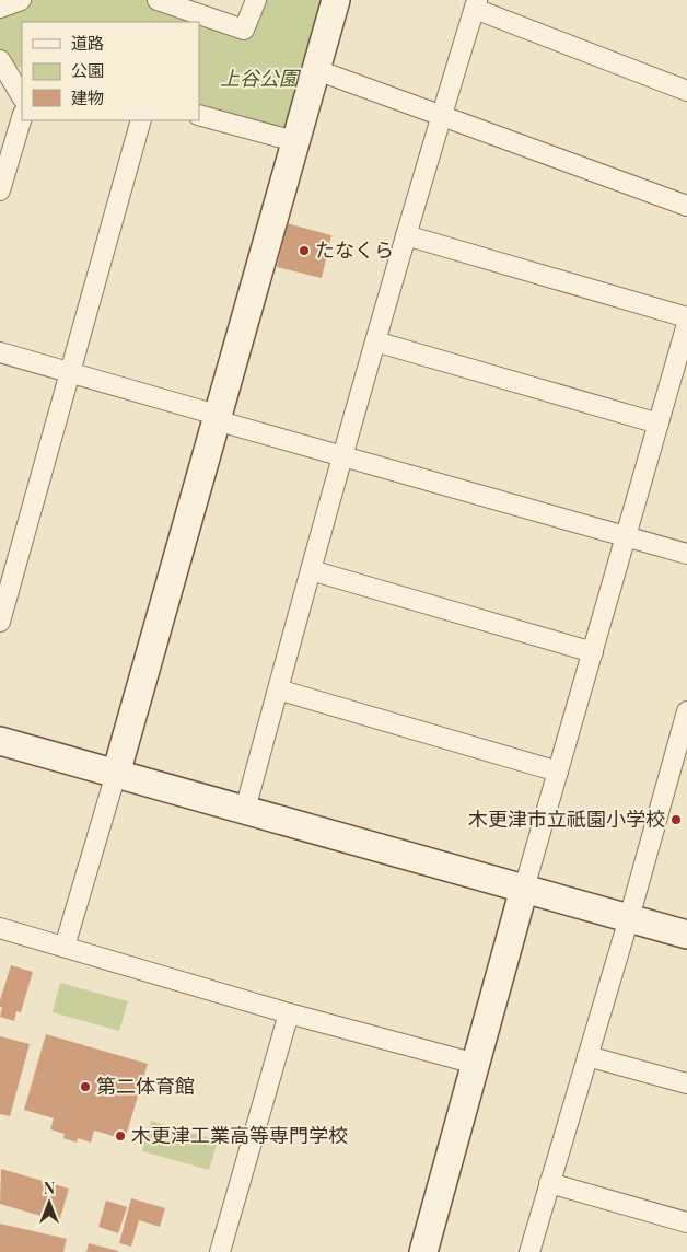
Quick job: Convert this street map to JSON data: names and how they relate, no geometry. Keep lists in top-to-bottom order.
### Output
{
  "parks": ["上谷公園"],
  "places": [
    "たなくら",
    "木更津市立祇園小学校",
    "第二体育館",
    "木更津工業高等専門学校"
  ],
  "legend": ["道路", "公園", "建物"],
  "north": "top"
}
